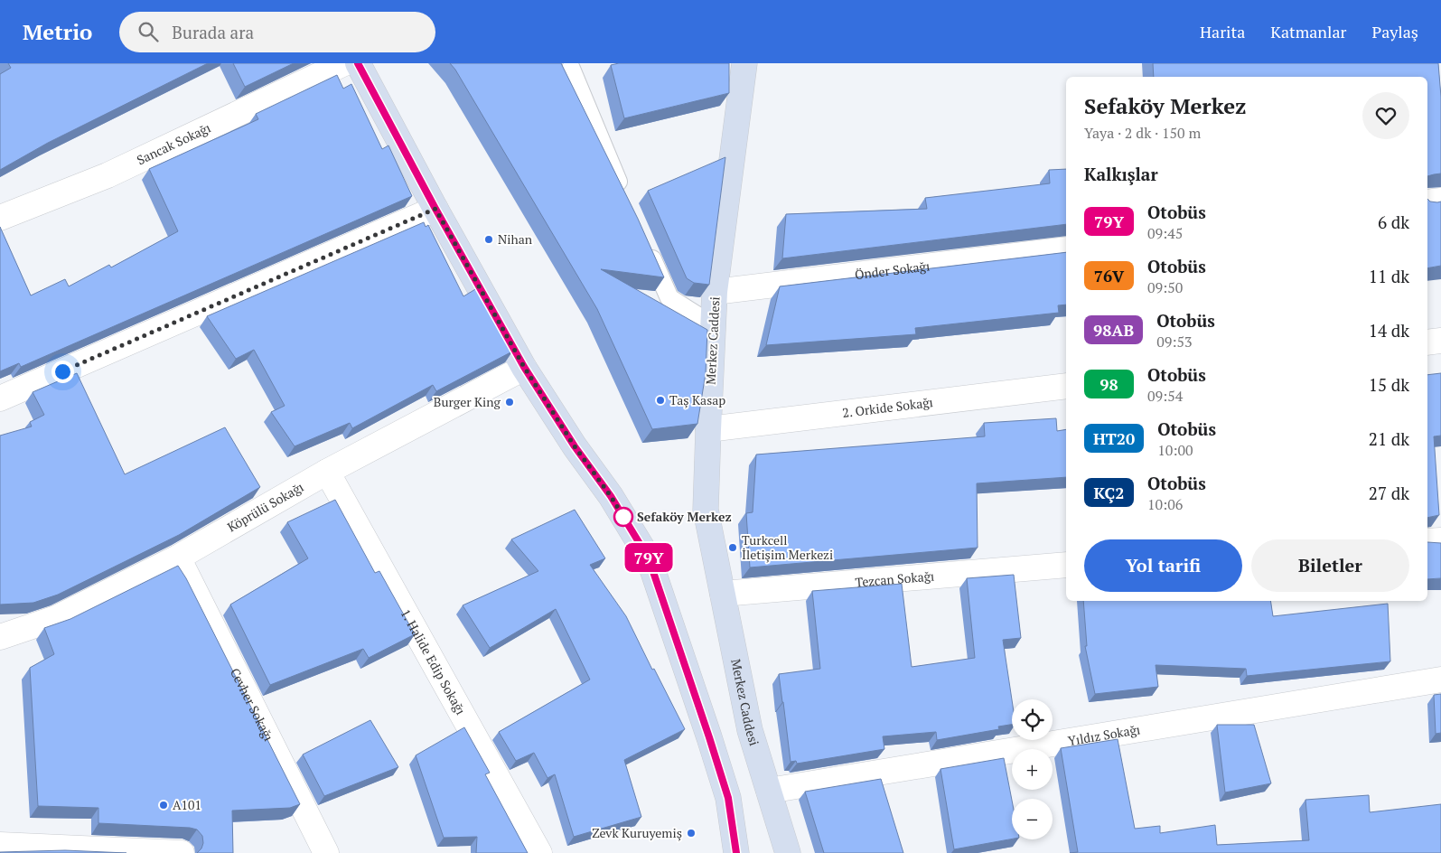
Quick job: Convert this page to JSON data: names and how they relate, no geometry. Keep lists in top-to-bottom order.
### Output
{
  "streets": {
    "main road": ["Merkez Caddesi"],
    "street": [
      "Sancak Sokağı",
      "Önder Sokağı",
      "2. Orkide Sokağı",
      "Köprülü Sokağı",
      "Tezcan Sokağı",
      "1. Halide Edip Sokağı",
      "Cevher Sokağı",
      "Yıldız Sokağı"
    ]
  },
  "crossings": [
    ["Önder Sokağı", "Merkez Caddesi"],
    ["Merkez Caddesi", "2. Orkide Sokağı"],
    ["Merkez Caddesi", "Tezcan Sokağı"],
    ["Merkez Caddesi", "Yıldız Sokağı"],
    ["Köprülü Sokağı", "1. Halide Edip Sokağı"],
    ["Köprülü Sokağı", "Cevher Sokağı"]
  ],
  "places": [
    "Nihan",
    "Taş Kasap",
    "Burger King",
    "Sefaköy Merkez",
    "Turkcell İletişim Merkezi",
    "A101",
    "Zevk Kuruyemiş"
  ],
  "lines": ["bus line 79Y"],
  "page": {
    "header": "Metrio",
    "search": "Burada ara",
    "nav": ["Harita", "Katmanlar", "Paylaş"],
    "on_map": "79Y",
    "heading": [
      ["Sefaköy Merkez", "Yaya · 2 dk · 150 m"],
      "Kalkışlar"
    ],
    "list": [
      {
        "mark": "79Y",
        "name": "Otobüs",
        "note": "09:45",
        "value": "6 dk"
      },
      {
        "mark": "76V",
        "name": "Otobüs",
        "note": "09:50",
        "value": "11 dk"
      },
      {
        "mark": "98AB",
        "name": "Otobüs",
        "note": "09:53",
        "value": "14 dk"
      },
      {
        "mark": "98",
        "name": "Otobüs",
        "note": "09:54",
        "value": "15 dk"
      },
      {
        "mark": "HT20",
        "name": "Otobüs",
        "note": "10:00",
        "value": "21 dk"
      },
      {
        "mark": "KÇ2",
        "name": "Otobüs",
        "note": "10:06",
        "value": "27 dk"
      }
    ],
    "buttons": ["Yol tarifi", "Biletler"],
    "map_buttons": ["+", "−"]
  }
}
